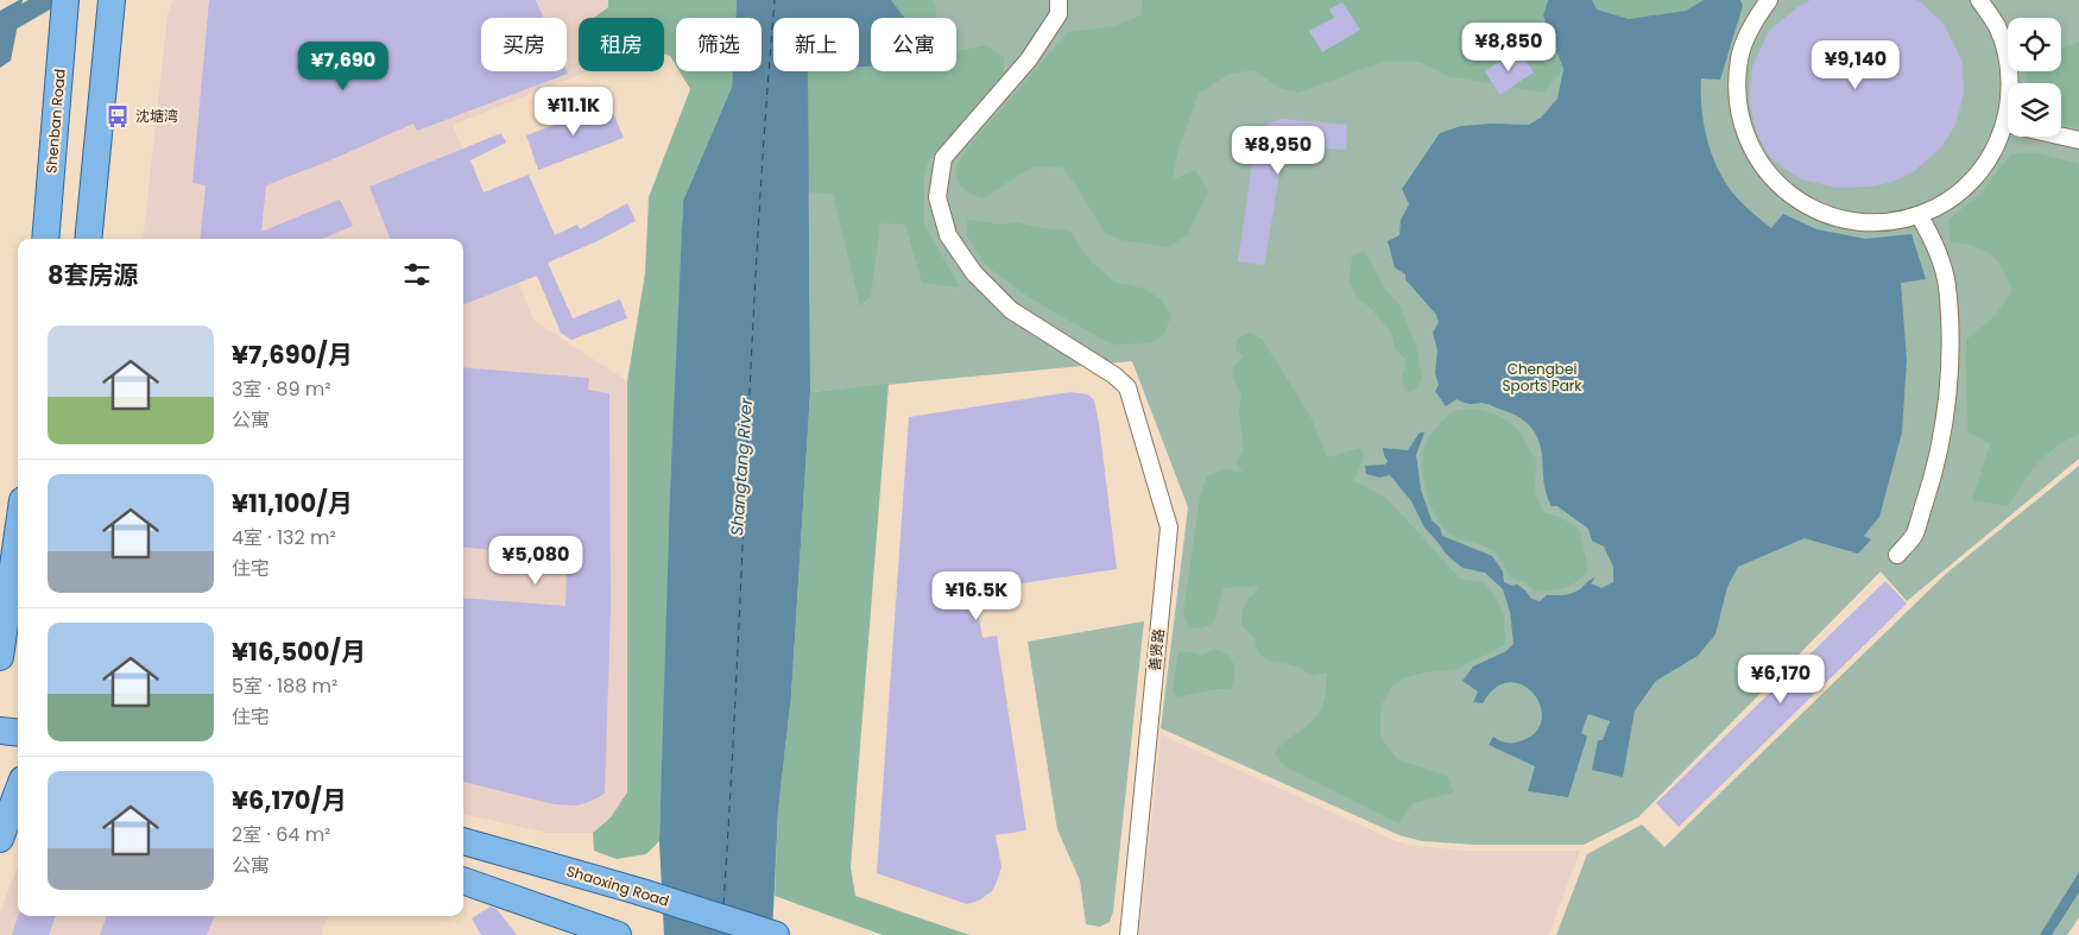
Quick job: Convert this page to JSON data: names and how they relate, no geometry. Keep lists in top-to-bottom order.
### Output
{
  "streets": {
    "main road": ["Shenban Road", "Shaoxing Road"],
    "street": ["善贤路"]
  },
  "water": ["Shangtang River"],
  "parks": ["Chengbei Sports Park"],
  "places": {
    "bus stop": ["沈塘湾"]
  },
  "page": {
    "chip": [
      "买房",
      "租房",
      "筛选",
      "新上",
      "公寓"
    ],
    "price": [
      "¥8,850",
      "¥9,140",
      "¥7,690",
      "¥11.1K",
      "¥8,950",
      "¥5,080",
      "¥16.5K",
      "¥6,170"
    ],
    "heading": "8套房源",
    "list": [
      {
        "name": "¥7,690/月",
        "note": "3室 · 89 m² · 公寓"
      },
      {
        "name": "¥11,100/月",
        "note": "4室 · 132 m² · 住宅"
      },
      {
        "name": "¥16,500/月",
        "note": "5室 · 188 m² · 住宅"
      },
      {
        "name": "¥6,170/月",
        "note": "2室 · 64 m² · 公寓"
      }
    ]
  }
}
